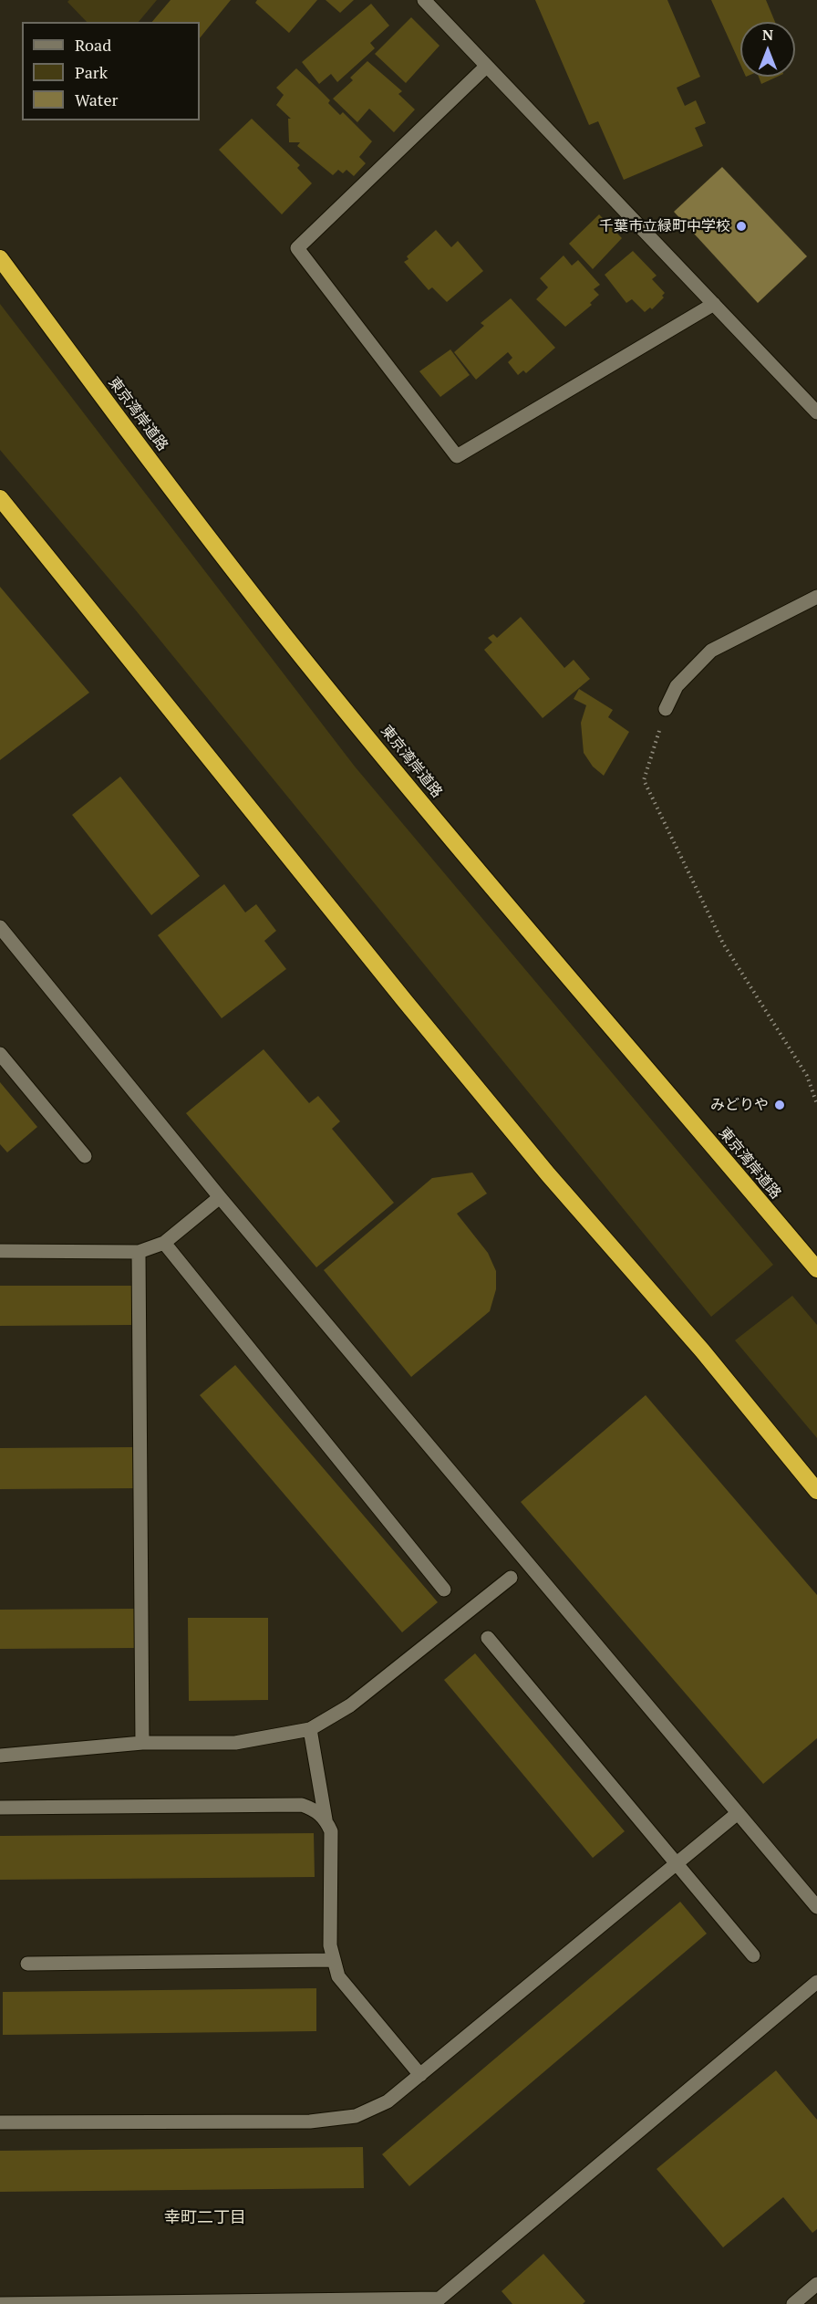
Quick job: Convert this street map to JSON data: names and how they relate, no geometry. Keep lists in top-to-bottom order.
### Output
{
  "streets": {
    "highway": ["東京湾岸道路"]
  },
  "districts": ["幸町二丁目"],
  "places": ["千葉市立緑町中学校", "みどりや"],
  "legend": ["Road", "Park", "Water"],
  "north": "top"
}
